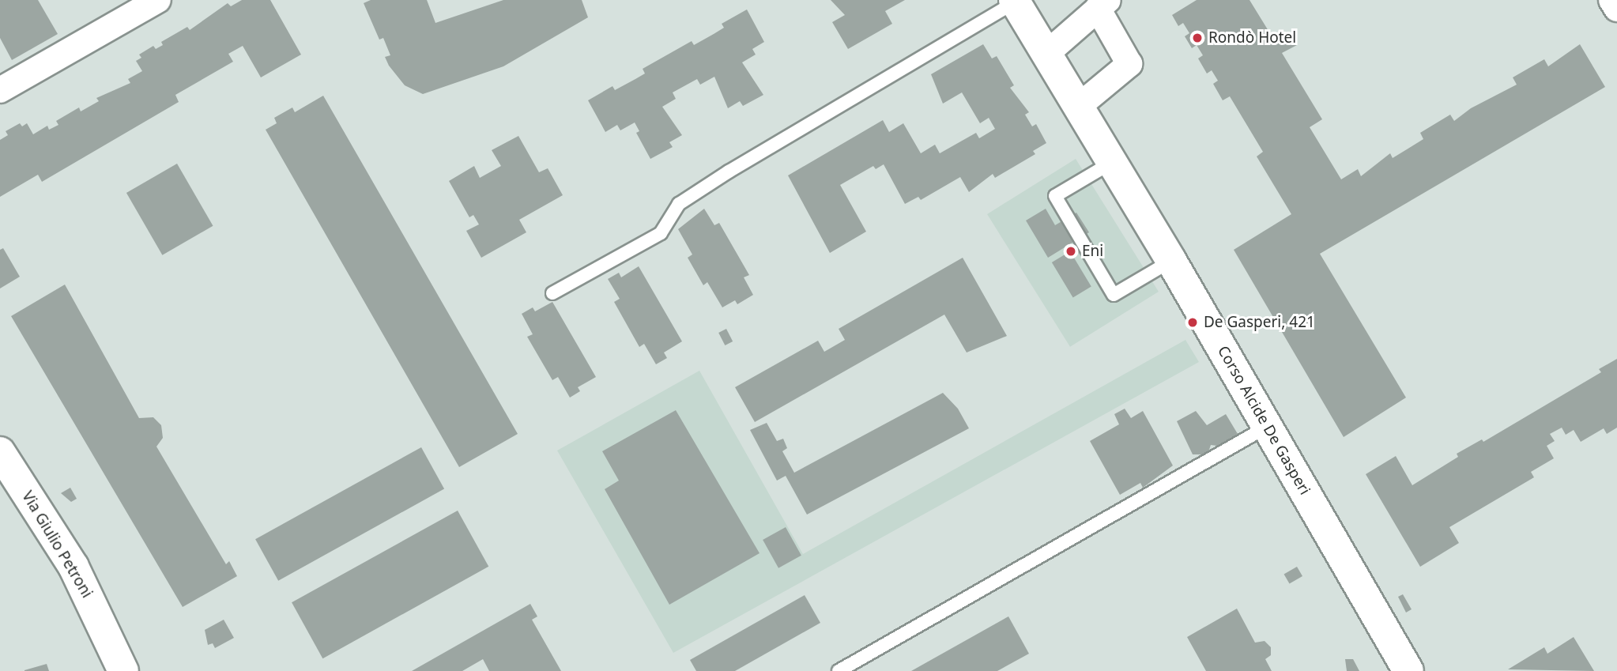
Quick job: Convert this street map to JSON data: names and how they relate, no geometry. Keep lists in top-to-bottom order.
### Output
{
  "streets": {
    "street": ["Corso Alcide De Gasperi", "Via Giulio Petroni"]
  },
  "places": ["Rondò Hotel", "Eni", "De Gasperi, 421"]
}
